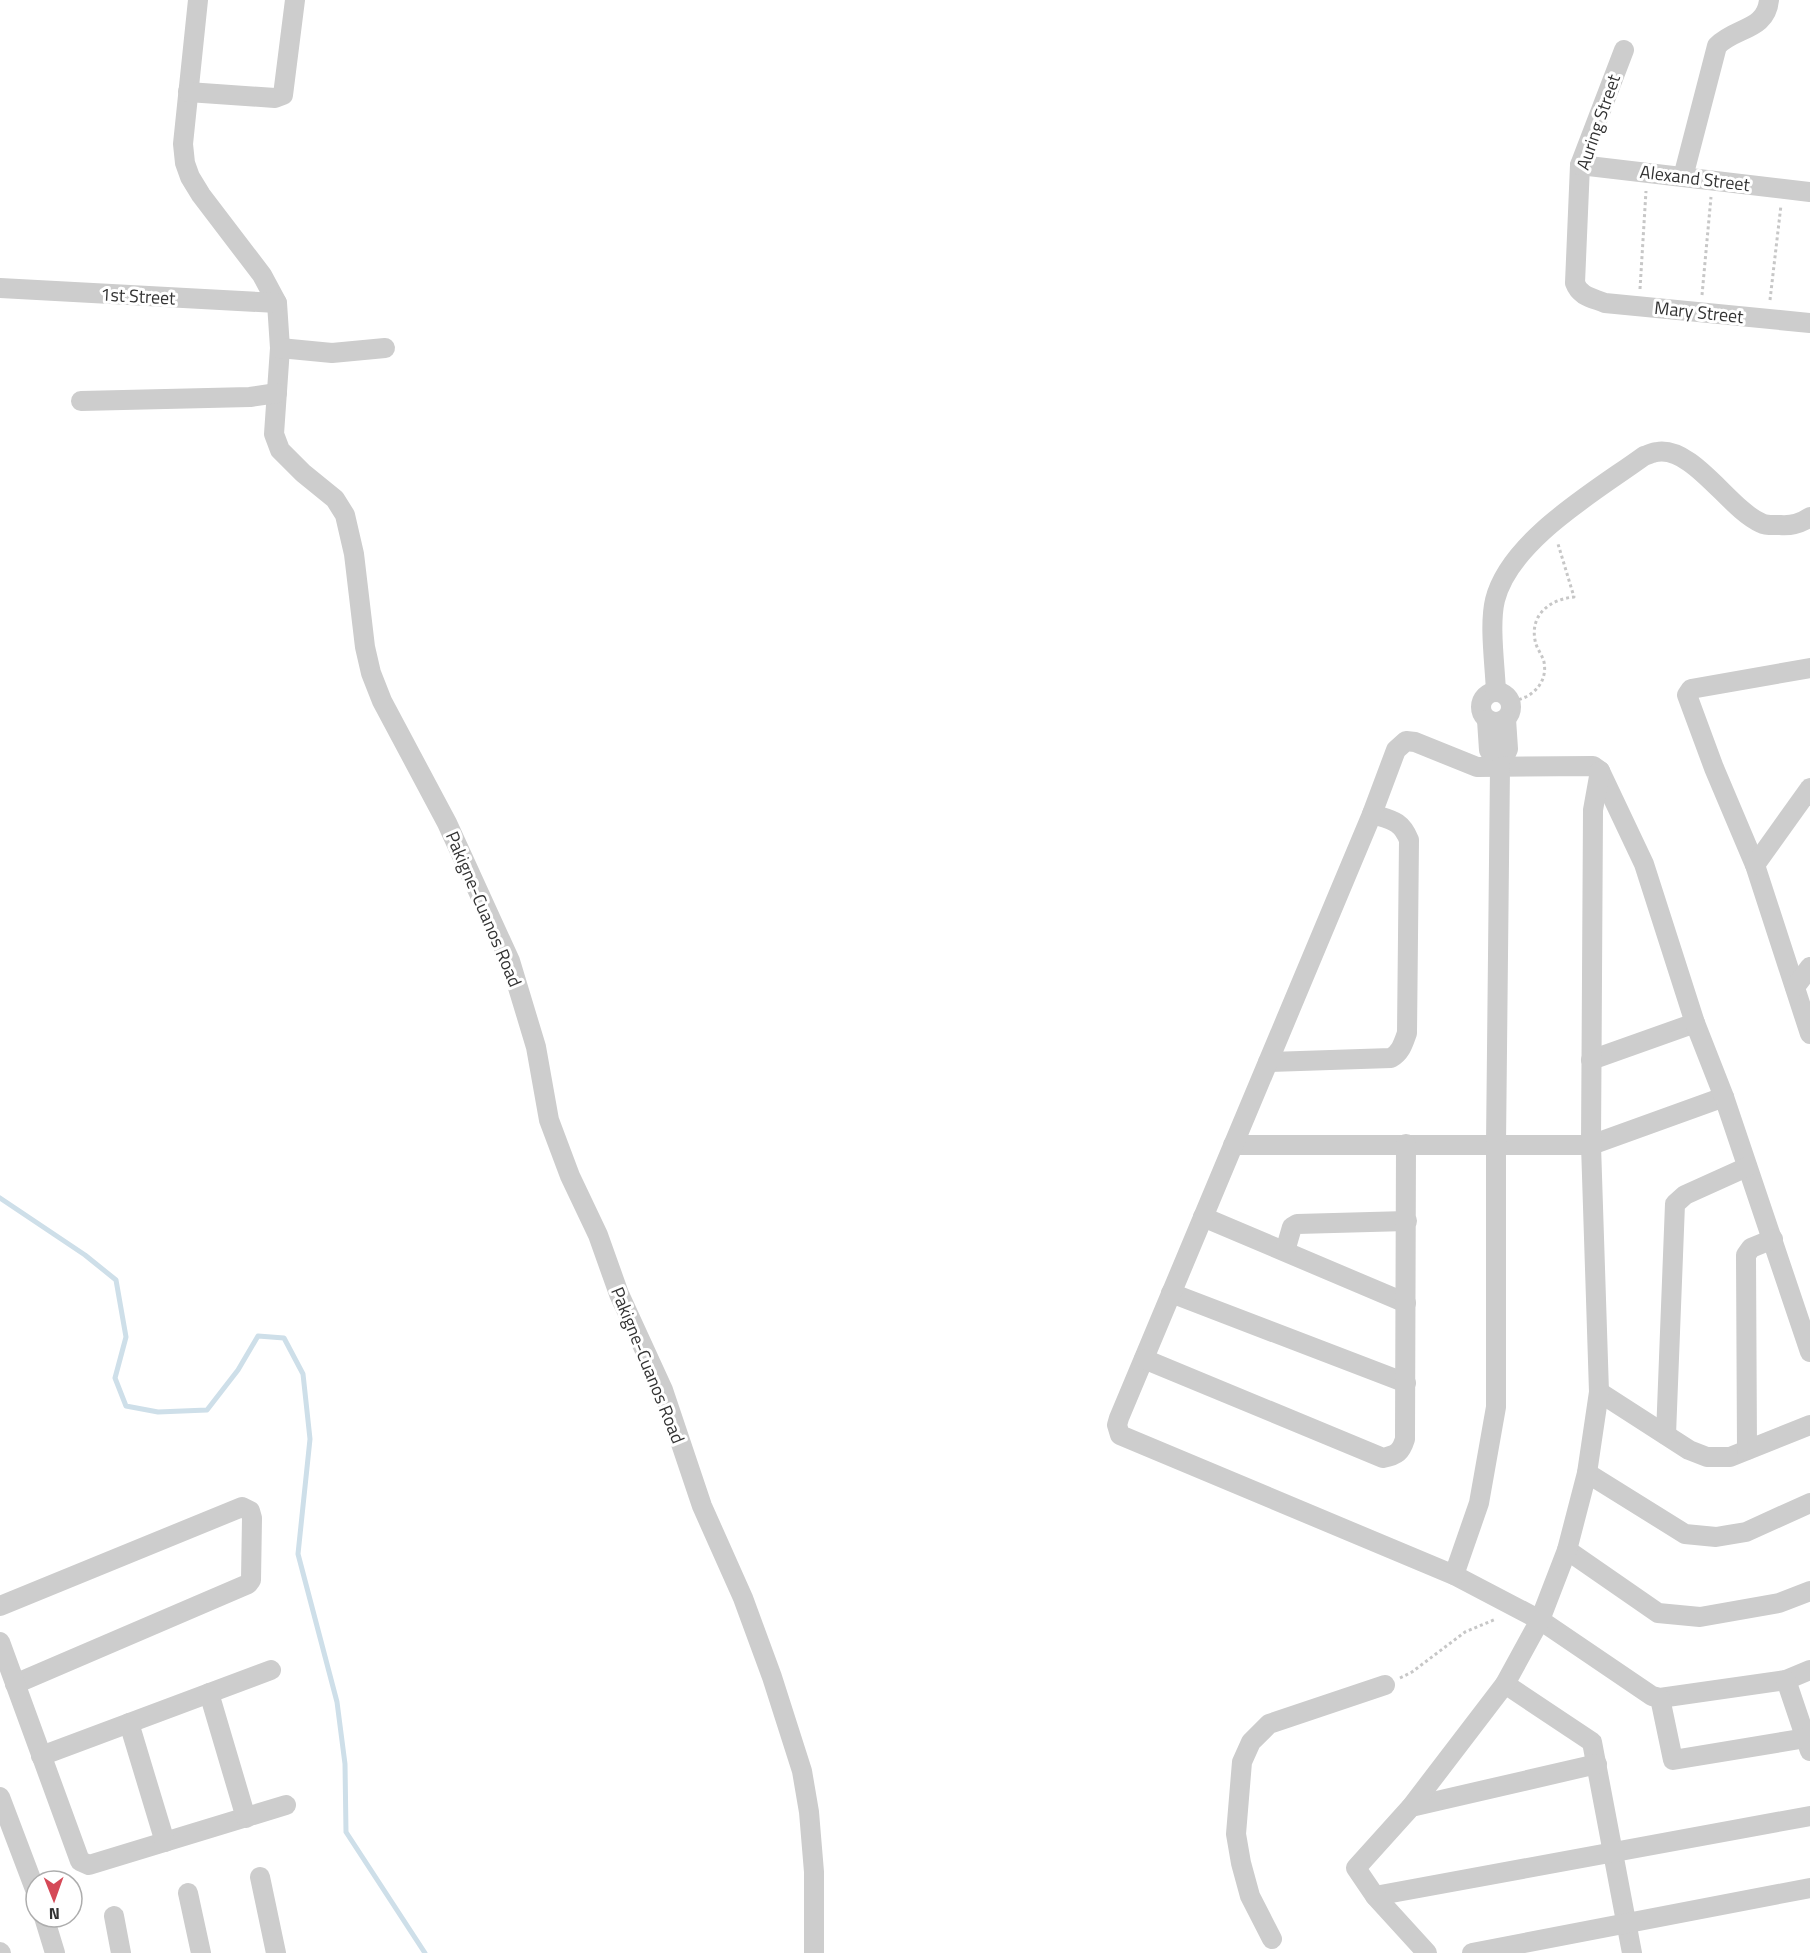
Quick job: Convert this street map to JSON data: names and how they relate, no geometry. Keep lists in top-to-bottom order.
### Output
{
  "streets": {
    "street": [
      "Auring Street",
      "Alexand Street",
      "1st Street",
      "Mary Street",
      "Pakigne-Cuanos Road"
    ]
  },
  "crossings": [
    ["Auring Street", "Alexand Street"],
    ["Auring Street", "Mary Street"],
    ["1st Street", "Pakigne-Cuanos Road"]
  ],
  "north": "bottom"
}
